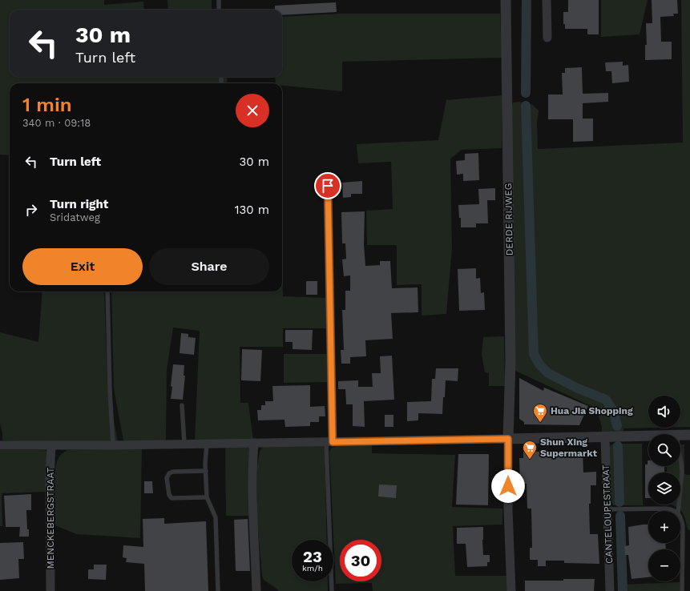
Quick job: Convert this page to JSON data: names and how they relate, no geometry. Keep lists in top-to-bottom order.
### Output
{
  "streets": {
    "street": ["DERDE RIJWEG", "CANTELOUPESTRAAT", "MENCKEBERGSTRAAT"]
  },
  "places": {
    "supermarket": ["Hua Jia Shopping", "Shun Xing Supermarkt"]
  },
  "page": {
    "turn": ["30 m", "Turn left"],
    "heading": ["1 min", "340 m · 09:18"],
    "list": [
      {
        "name": "Turn left",
        "value": "30 m"
      },
      {
        "name": "Turn right",
        "note": "Sridatweg",
        "value": "130 m"
      }
    ],
    "buttons": ["Exit", "Share"],
    "map_buttons": ["+", "−"],
    "speed": "23 km/h",
    "limit": "30"
  }
}
